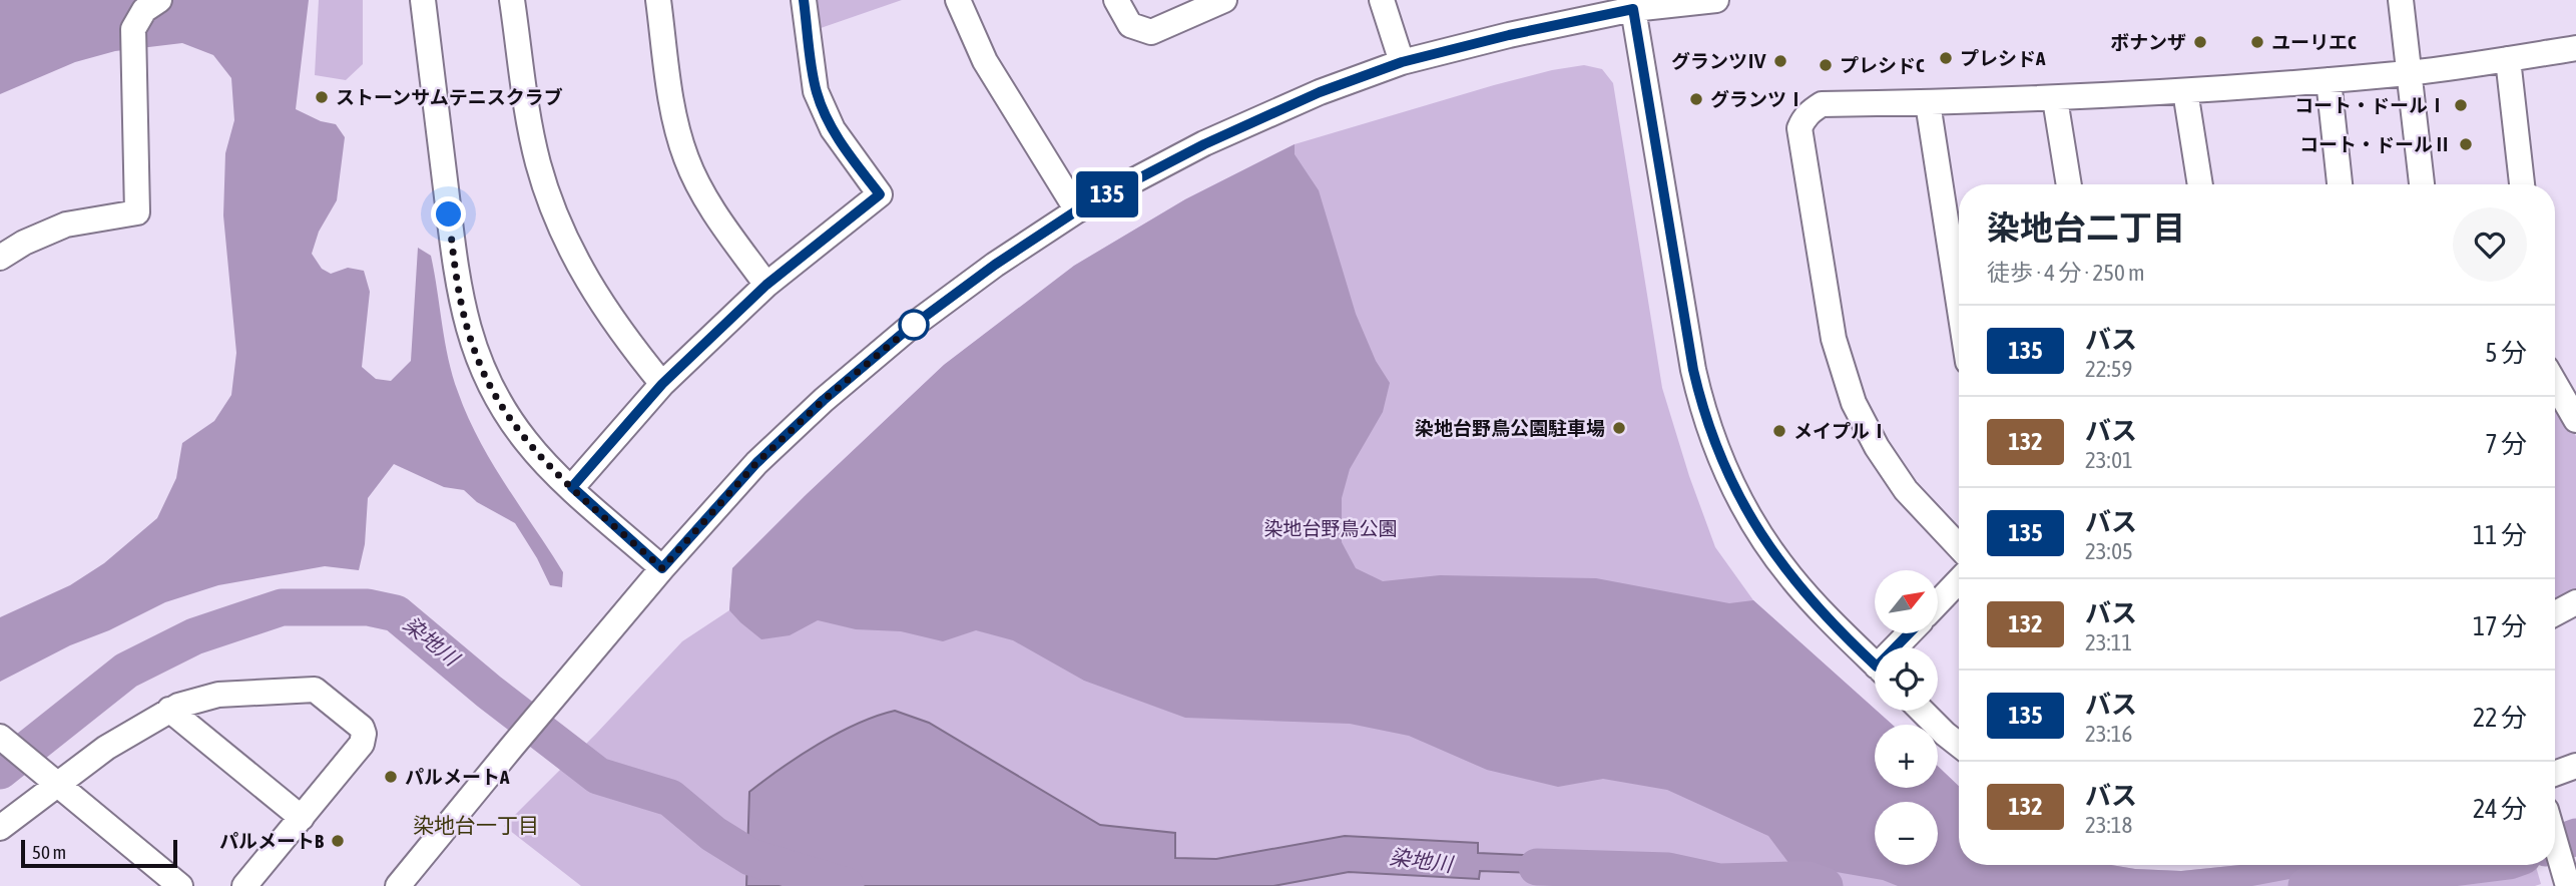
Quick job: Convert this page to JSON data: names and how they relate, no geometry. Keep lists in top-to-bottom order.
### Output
{
  "districts": ["染地台一丁目"],
  "water": ["染地川"],
  "parks": ["染地台野鳥公園"],
  "places": [
    "ボナンザ",
    "ユーリエC",
    "プレシドA",
    "グランツⅣ",
    "プレシドC",
    "ストーンサムテニスクラブ",
    "グランツⅠ",
    "コート・ドールⅠ",
    "コート・ドールⅡ",
    "染地台野鳥公園駐車場",
    "メイプルⅠ",
    "パルメートA",
    "パルメートB"
  ],
  "lines": ["bus line 135"],
  "scale_bar": "50 m",
  "north": "top right",
  "page": {
    "on_map": "135",
    "heading": ["染地台二丁目", "徒歩 · 4 分 · 250 m"],
    "list": [
      {
        "mark": "135",
        "name": "バス",
        "note": "22:59",
        "value": "5 分"
      },
      {
        "mark": "132",
        "name": "バス",
        "note": "23:01",
        "value": "7 分"
      },
      {
        "mark": "135",
        "name": "バス",
        "note": "23:05",
        "value": "11 分"
      },
      {
        "mark": "132",
        "name": "バス",
        "note": "23:11",
        "value": "17 分"
      },
      {
        "mark": "135",
        "name": "バス",
        "note": "23:16",
        "value": "22 分"
      },
      {
        "mark": "132",
        "name": "バス",
        "note": "23:18",
        "value": "24 分"
      }
    ],
    "map_buttons": ["+", "−"],
    "scale": "50 m"
  }
}
